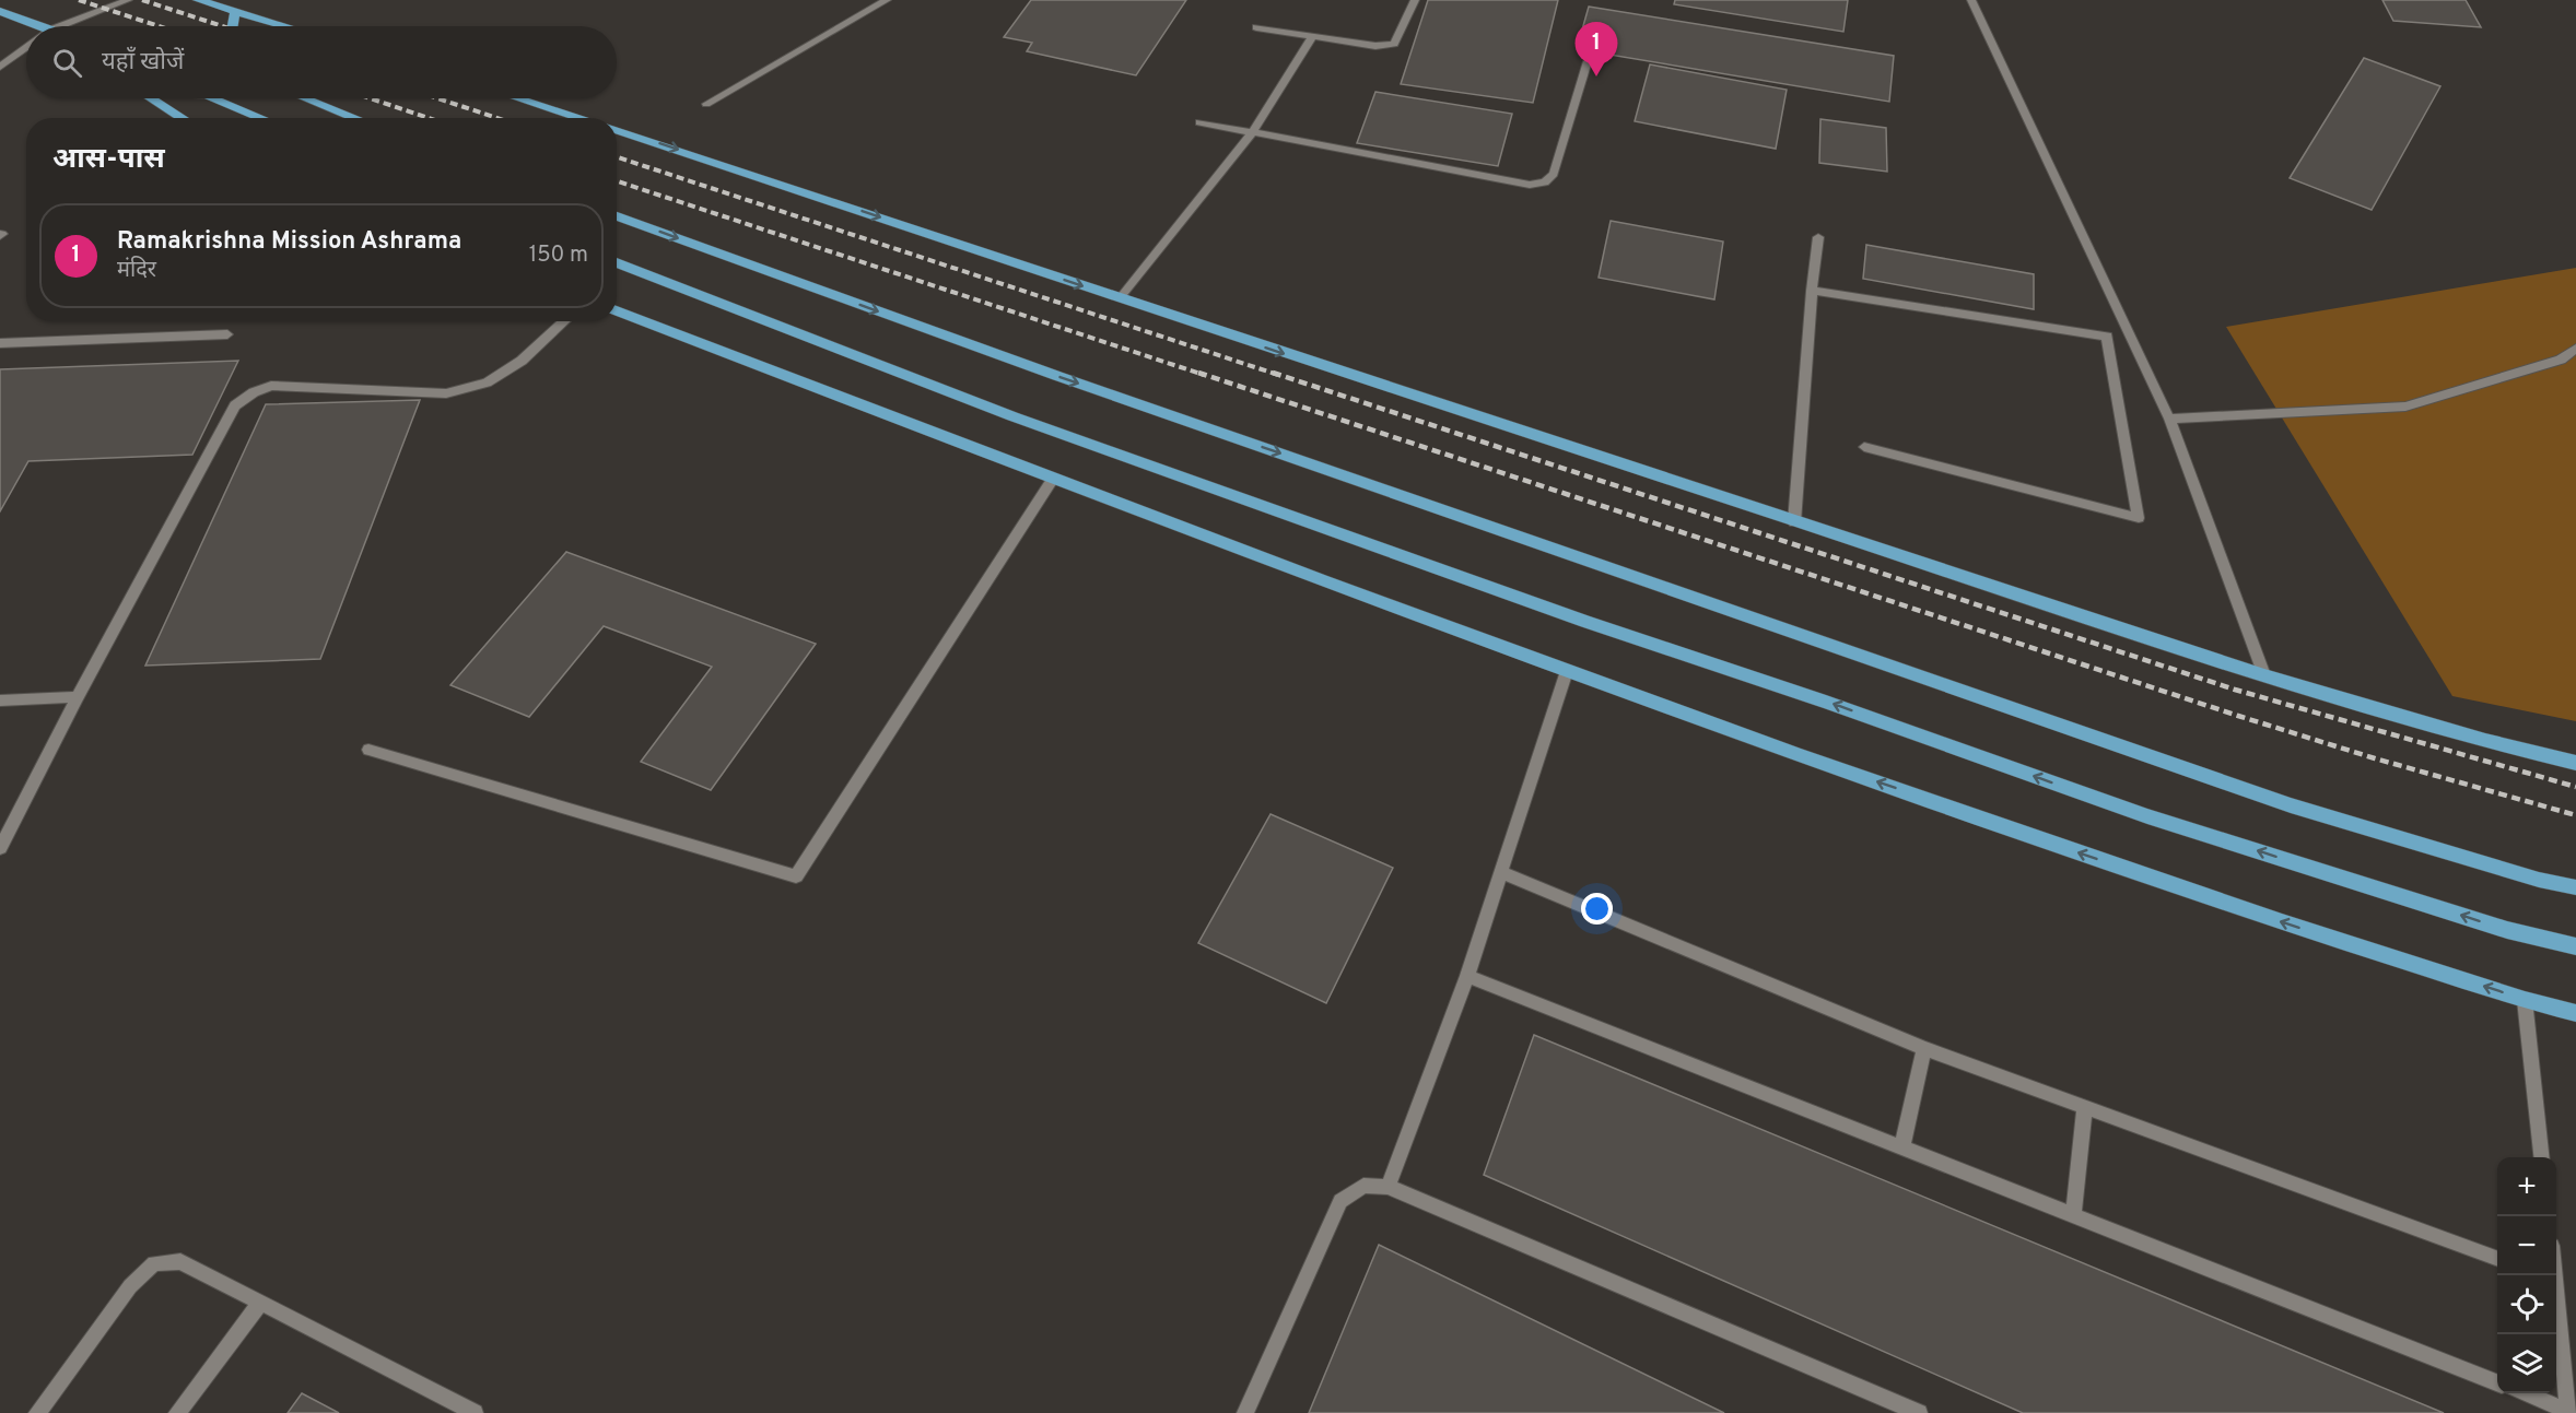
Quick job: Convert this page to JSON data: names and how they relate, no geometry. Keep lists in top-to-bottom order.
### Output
{
  "page": {
    "pins": "1",
    "search": "यहाँ खोजें",
    "heading": "आस-पास",
    "list": [
      {
        "mark": "1",
        "name": "Ramakrishna Mission Ashrama",
        "note": "मंदिर",
        "value": "150 m"
      }
    ],
    "map_buttons": ["+", "−"]
  }
}
